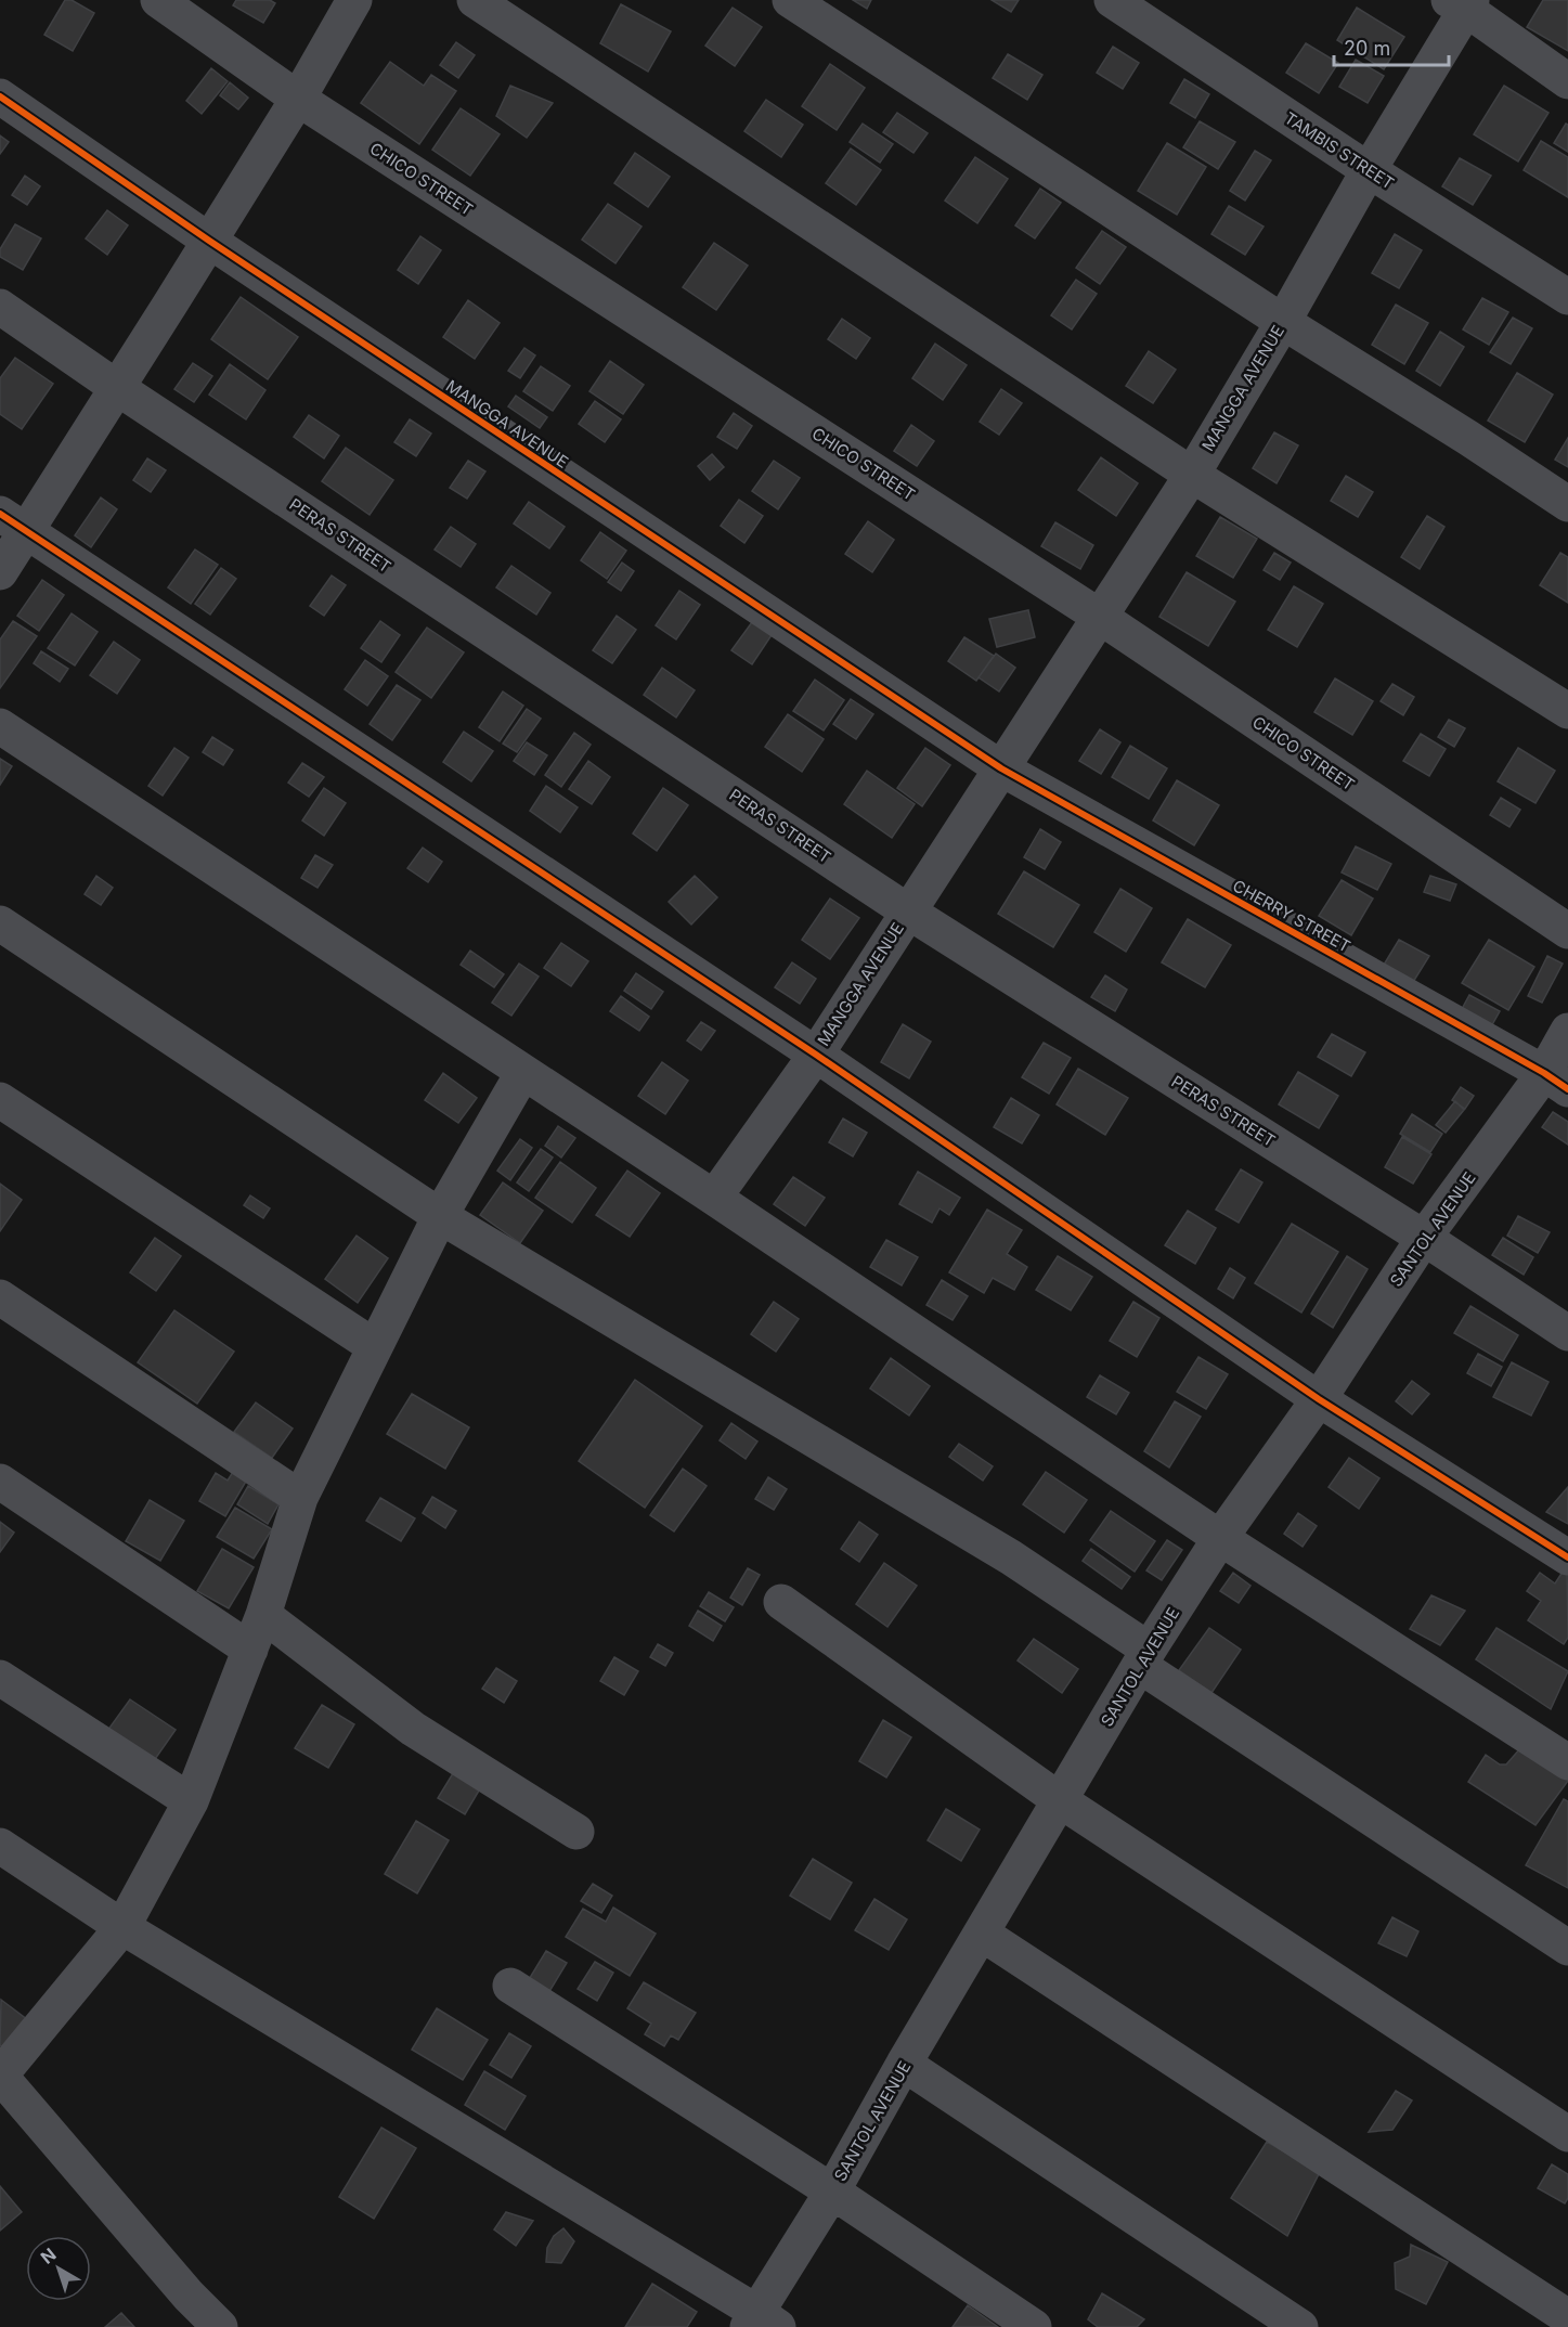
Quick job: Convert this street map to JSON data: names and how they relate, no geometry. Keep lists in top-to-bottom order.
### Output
{
  "streets": {
    "street": [
      "TAMBIS STREET",
      "CHICO STREET",
      "MANGGA AVENUE",
      "PERAS STREET",
      "CHERRY STREET",
      "SANTOL AVENUE"
    ]
  },
  "crossings": [
    ["TAMBIS STREET", "MANGGA AVENUE"],
    ["CHICO STREET", "MANGGA AVENUE"],
    ["MANGGA AVENUE", "PERAS STREET"],
    ["MANGGA AVENUE", "CHERRY STREET"],
    ["PERAS STREET", "SANTOL AVENUE"],
    ["CHERRY STREET", "SANTOL AVENUE"]
  ],
  "scale_bar": "20 m",
  "north": "top left"
}
